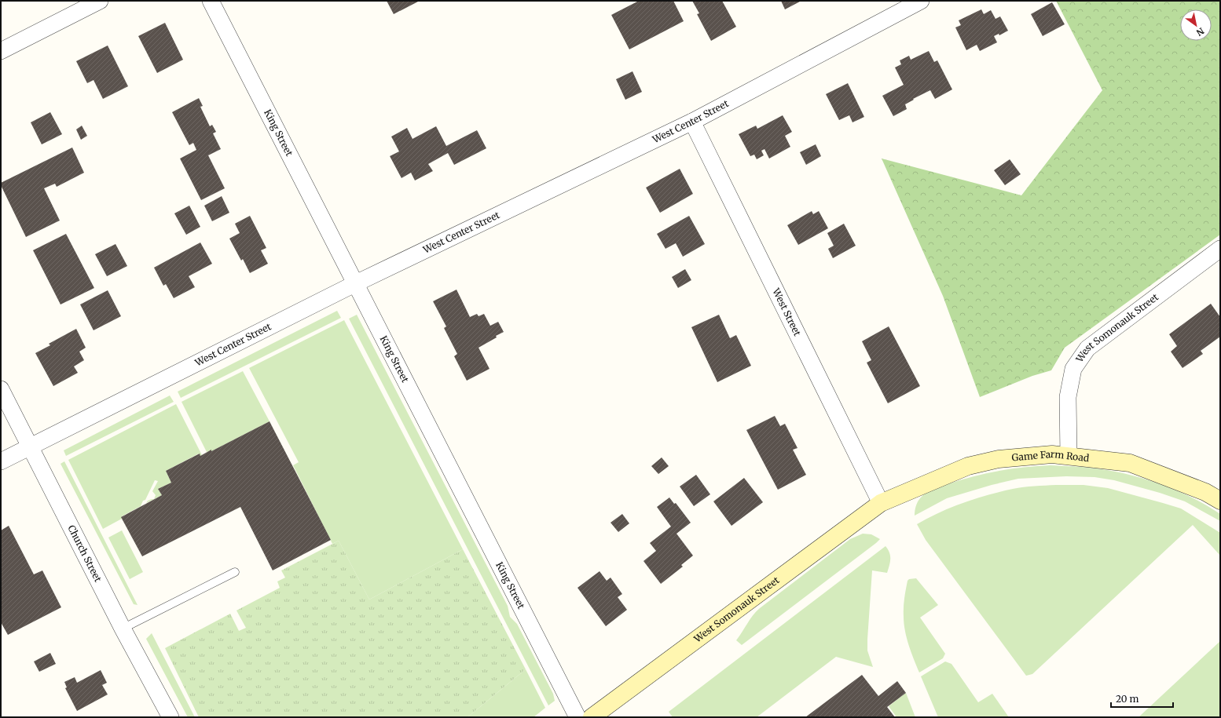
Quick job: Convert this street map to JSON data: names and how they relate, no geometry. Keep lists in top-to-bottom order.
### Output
{
  "streets": {
    "street": [
      "West Center Street",
      "King Street",
      "West Street",
      "West Somonauk Street",
      "Game Farm Road",
      "Church Street"
    ]
  },
  "crossings": [
    ["West Center Street", "King Street"],
    ["West Center Street", "West Street"],
    ["West Center Street", "Church Street"],
    ["West Street", "West Somonauk Street"],
    ["West Street", "Game Farm Road"],
    ["West Somonauk Street", "Game Farm Road"]
  ],
  "scale_bar": "20 m",
  "north": "bottom right"
}
